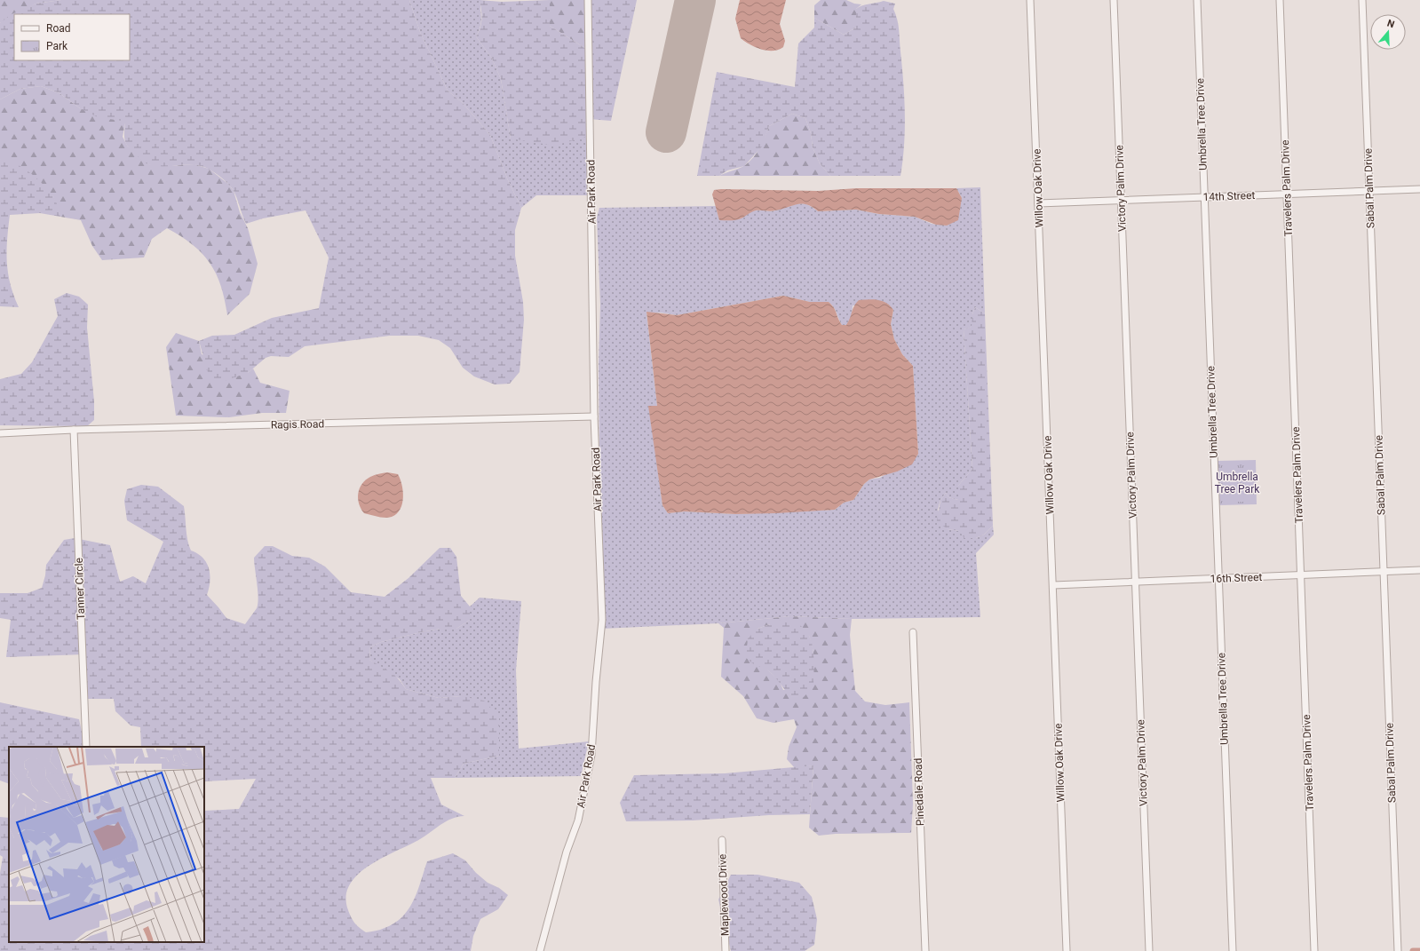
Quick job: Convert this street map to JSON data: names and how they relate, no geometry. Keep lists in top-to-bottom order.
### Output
{
  "streets": {
    "street": [
      "Umbrella Tree Drive",
      "Willow Oak Drive",
      "Victory Palm Drive",
      "Travelers Palm Drive",
      "Sabal Palm Drive",
      "Air Park Road",
      "14th Street",
      "Ragis Road",
      "16th Street",
      "Tanner Circle",
      "Pinedale Road",
      "Maplewood Drive"
    ]
  },
  "crossings": [
    ["Umbrella Tree Drive", "14th Street"],
    ["Umbrella Tree Drive", "16th Street"],
    ["Willow Oak Drive", "14th Street"],
    ["Willow Oak Drive", "16th Street"],
    ["Victory Palm Drive", "14th Street"],
    ["Victory Palm Drive", "16th Street"],
    ["Travelers Palm Drive", "14th Street"],
    ["Travelers Palm Drive", "16th Street"],
    ["Sabal Palm Drive", "14th Street"],
    ["Sabal Palm Drive", "16th Street"],
    ["Air Park Road", "Ragis Road"],
    ["Ragis Road", "Tanner Circle"]
  ],
  "parks": ["Umbrella Tree Park"],
  "legend": ["Road", "Park"],
  "north": "top"
}
